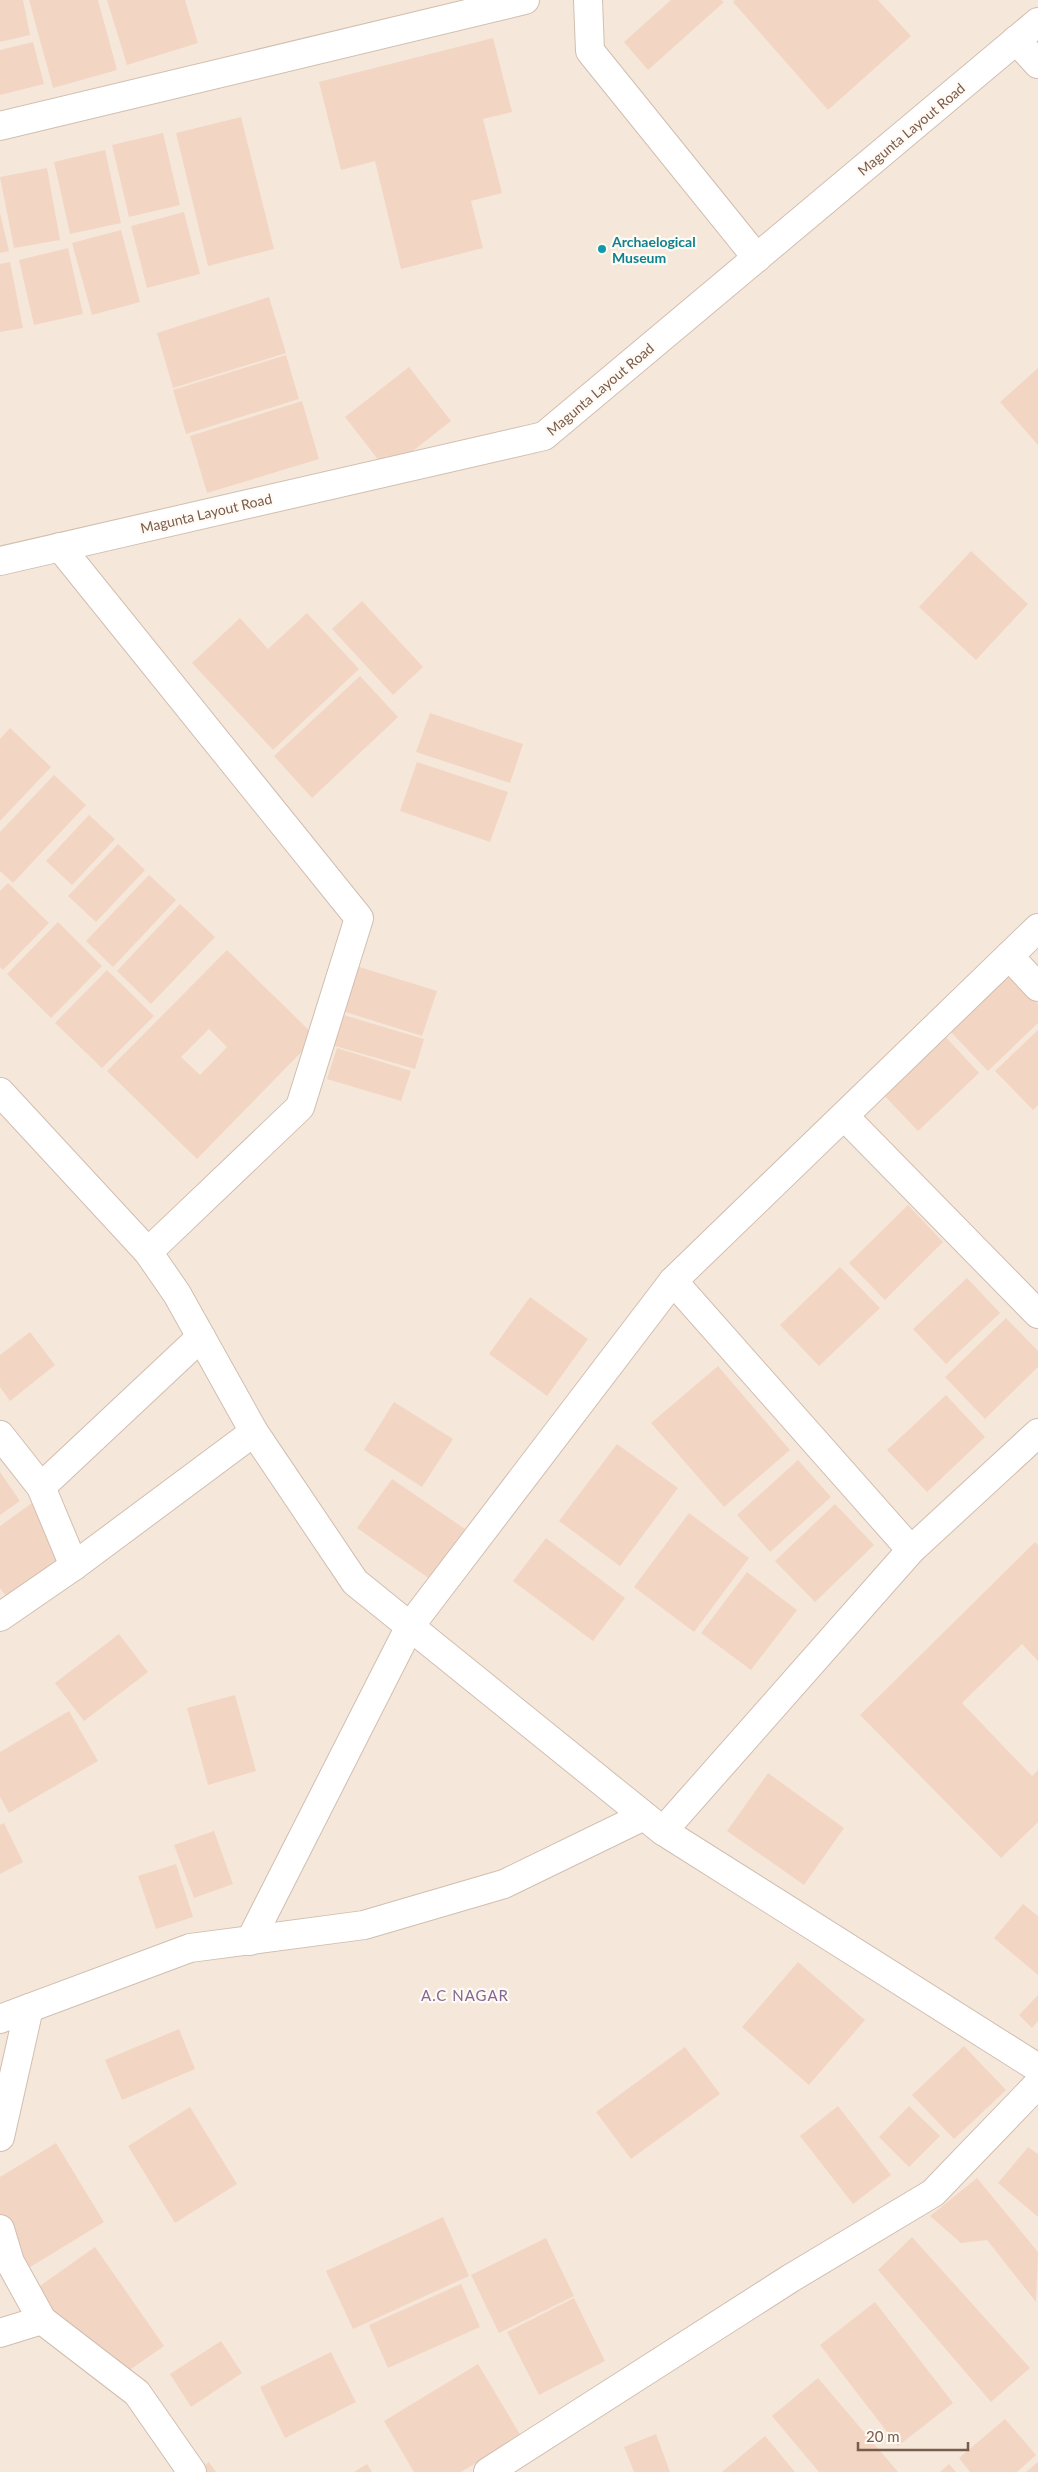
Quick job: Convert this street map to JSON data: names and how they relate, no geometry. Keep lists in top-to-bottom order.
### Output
{
  "streets": {
    "street": ["Magunta Layout Road"]
  },
  "districts": ["A.C NAGAR"],
  "places": ["Archaelogical Museum"],
  "scale_bar": "20 m"
}
